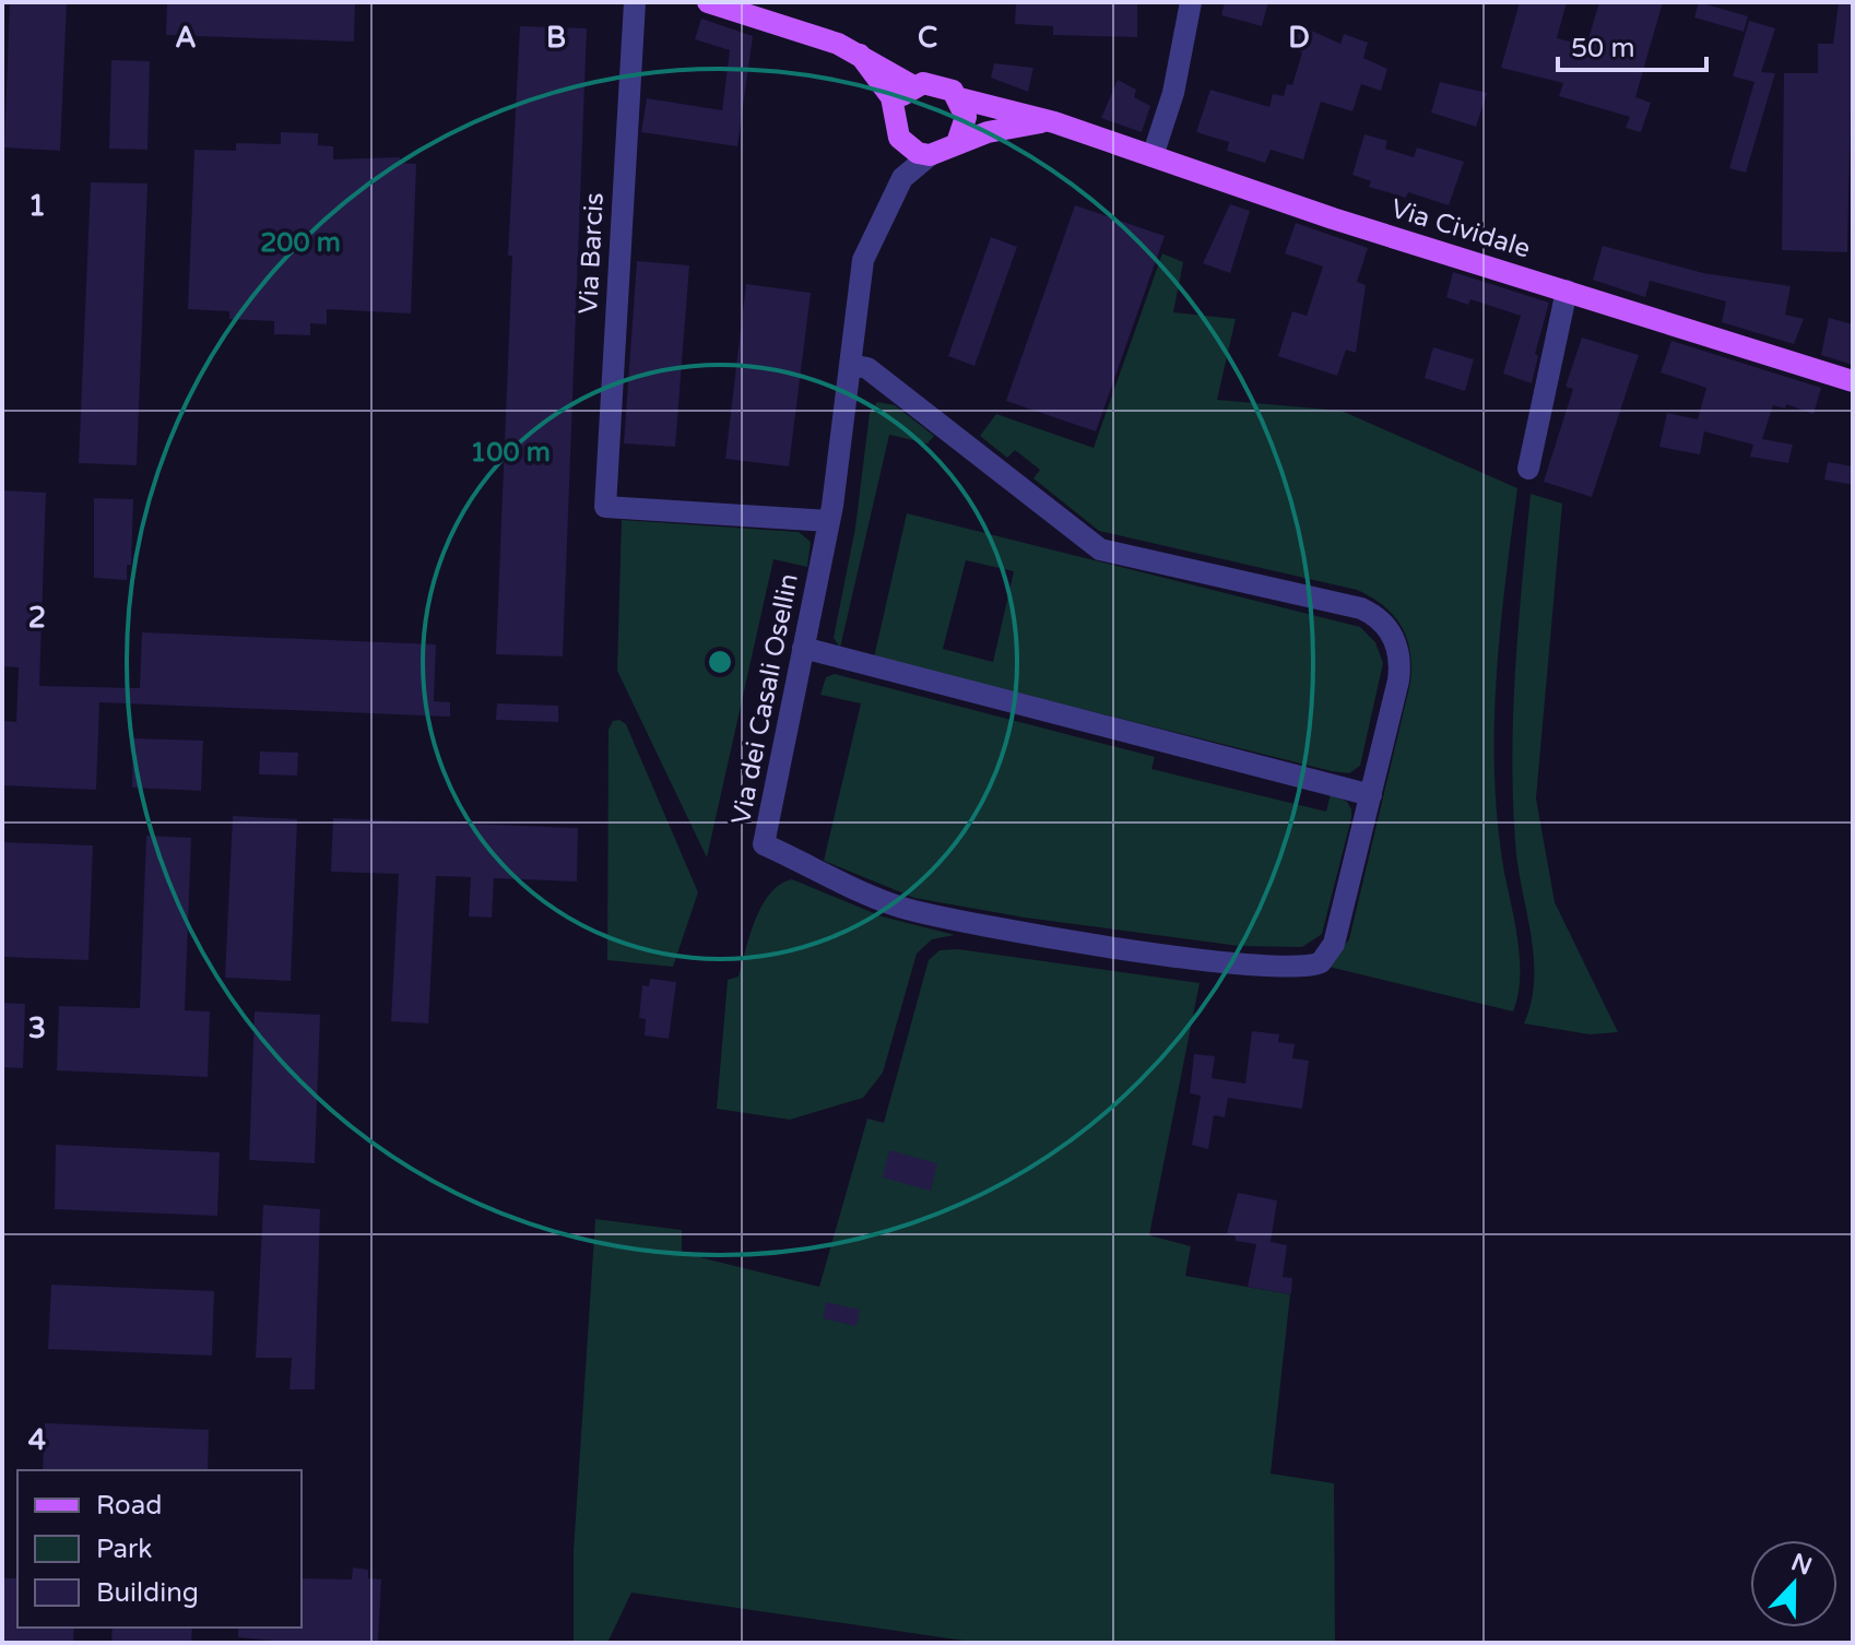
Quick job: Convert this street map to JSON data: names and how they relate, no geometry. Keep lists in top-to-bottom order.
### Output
{
  "streets": {
    "main road": ["Via Cividale"],
    "street": ["Via Barcis", "Via dei Casali Osellin"]
  },
  "crossings": [
    ["Via Cividale", "Via dei Casali Osellin"],
    ["Via Barcis", "Via dei Casali Osellin"]
  ],
  "legend": ["Road", "Park", "Building"],
  "scale_bar": "50 m",
  "north": "top",
  "grid": {
    "columns": [
      "A",
      "B",
      "C",
      "D"
    ],
    "rows": [
      "1",
      "2",
      "3",
      "4"
    ]
  },
  "rings": ["200 m", "100 m"]
}
